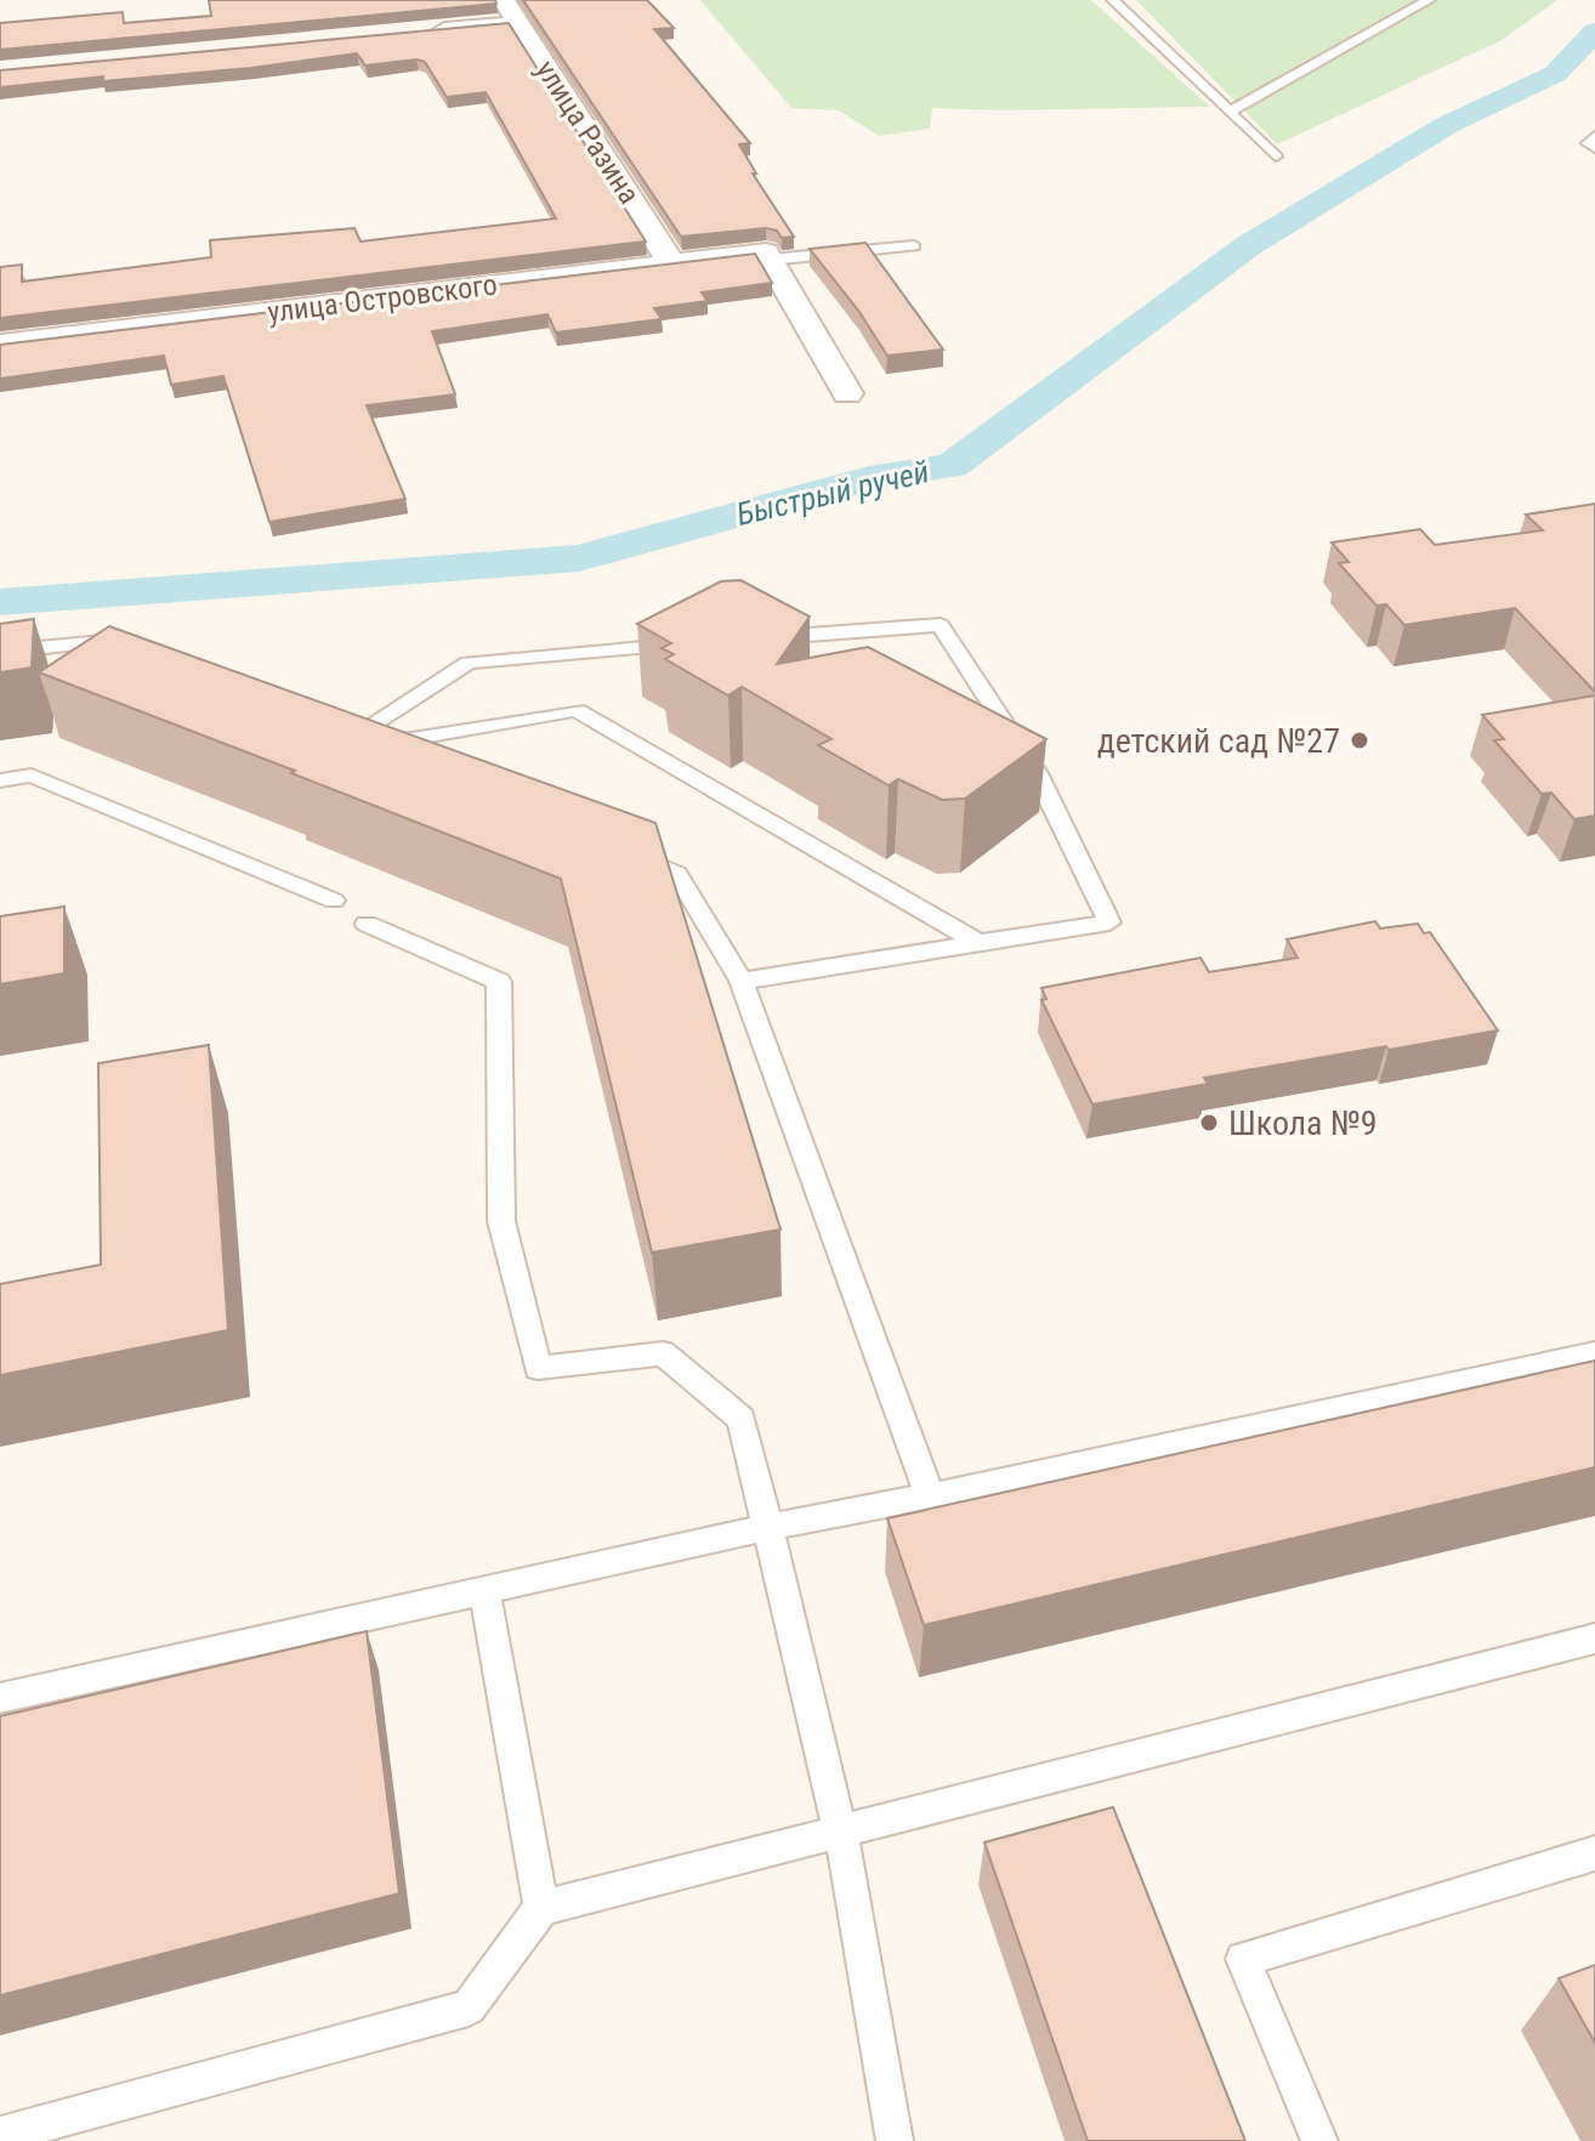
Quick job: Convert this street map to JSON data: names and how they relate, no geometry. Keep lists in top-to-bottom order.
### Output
{
  "streets": {
    "street": ["улица Разина", "улица Островского"]
  },
  "crossings": [
    ["улица Разина", "улица Островского"]
  ],
  "water": ["Быстрый ручей"],
  "places": ["детский сад №27", "Школа №9"]
}
